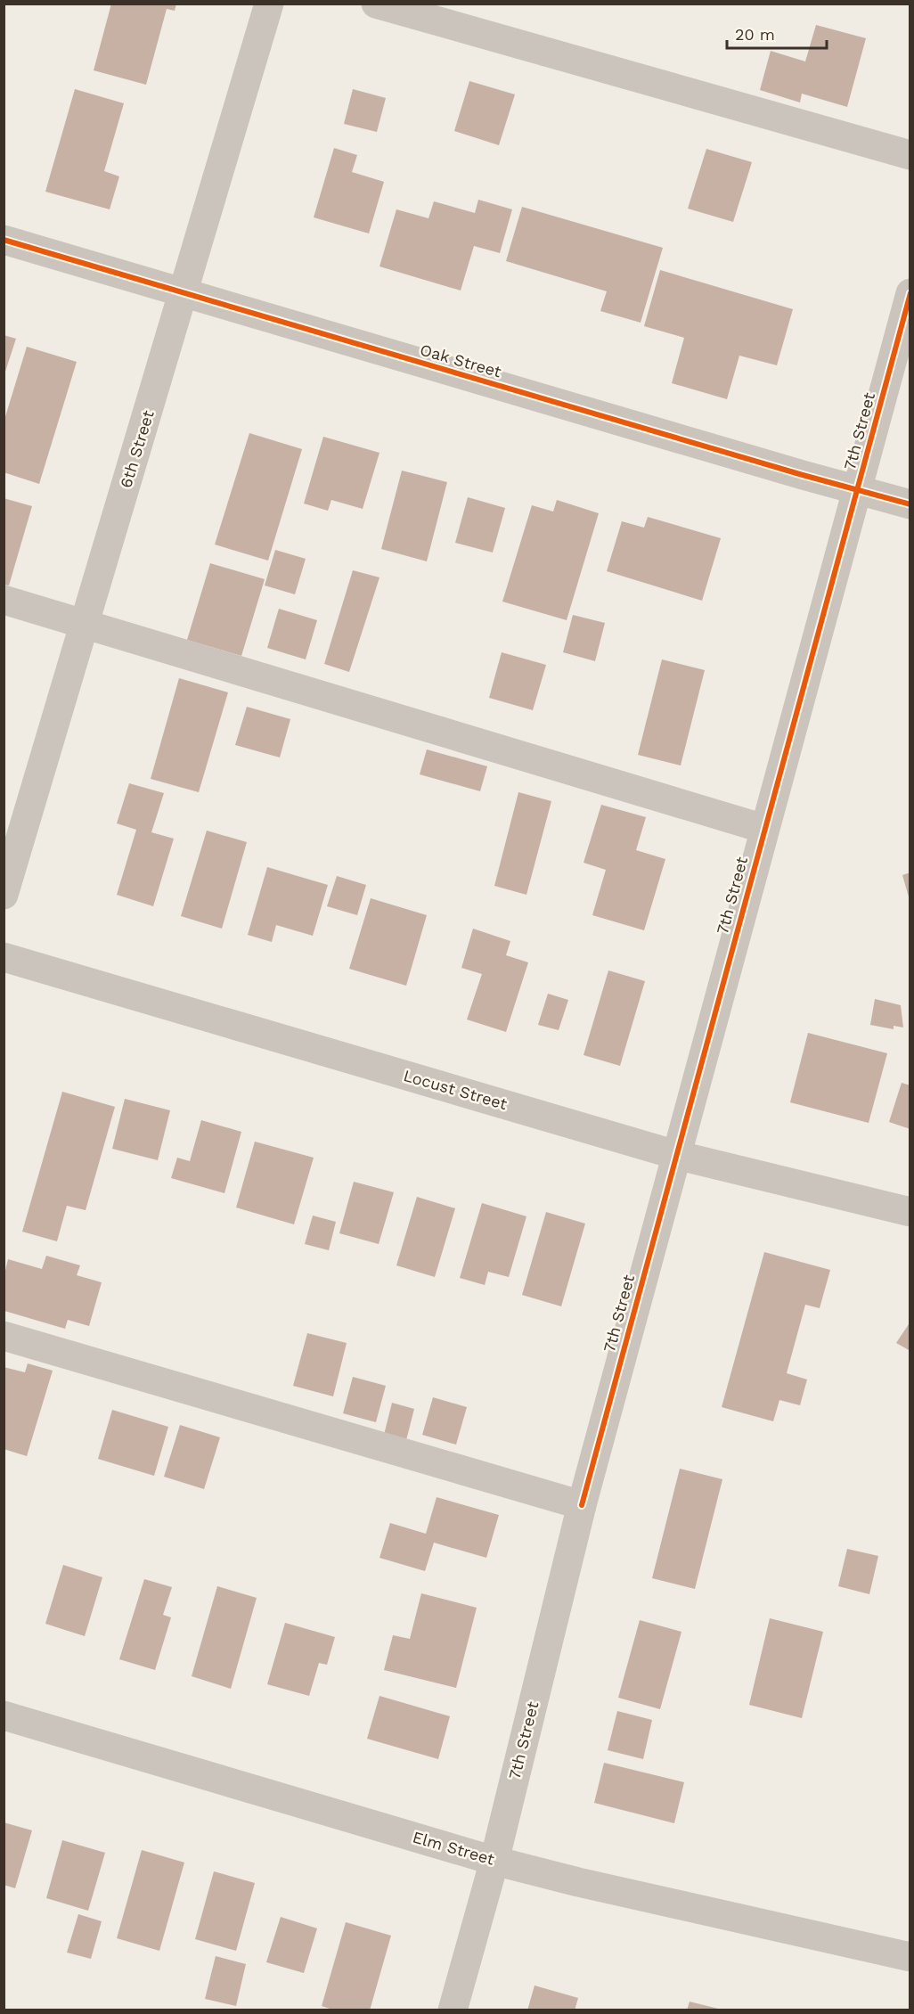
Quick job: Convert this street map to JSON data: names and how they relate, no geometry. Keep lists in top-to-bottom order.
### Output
{
  "streets": {
    "street": [
      "Oak Street",
      "7th Street",
      "6th Street",
      "Locust Street",
      "Elm Street"
    ]
  },
  "crossings": [
    ["Oak Street", "7th Street"],
    ["Oak Street", "6th Street"],
    ["7th Street", "Locust Street"],
    ["7th Street", "Elm Street"]
  ],
  "scale_bar": "20 m"
}
